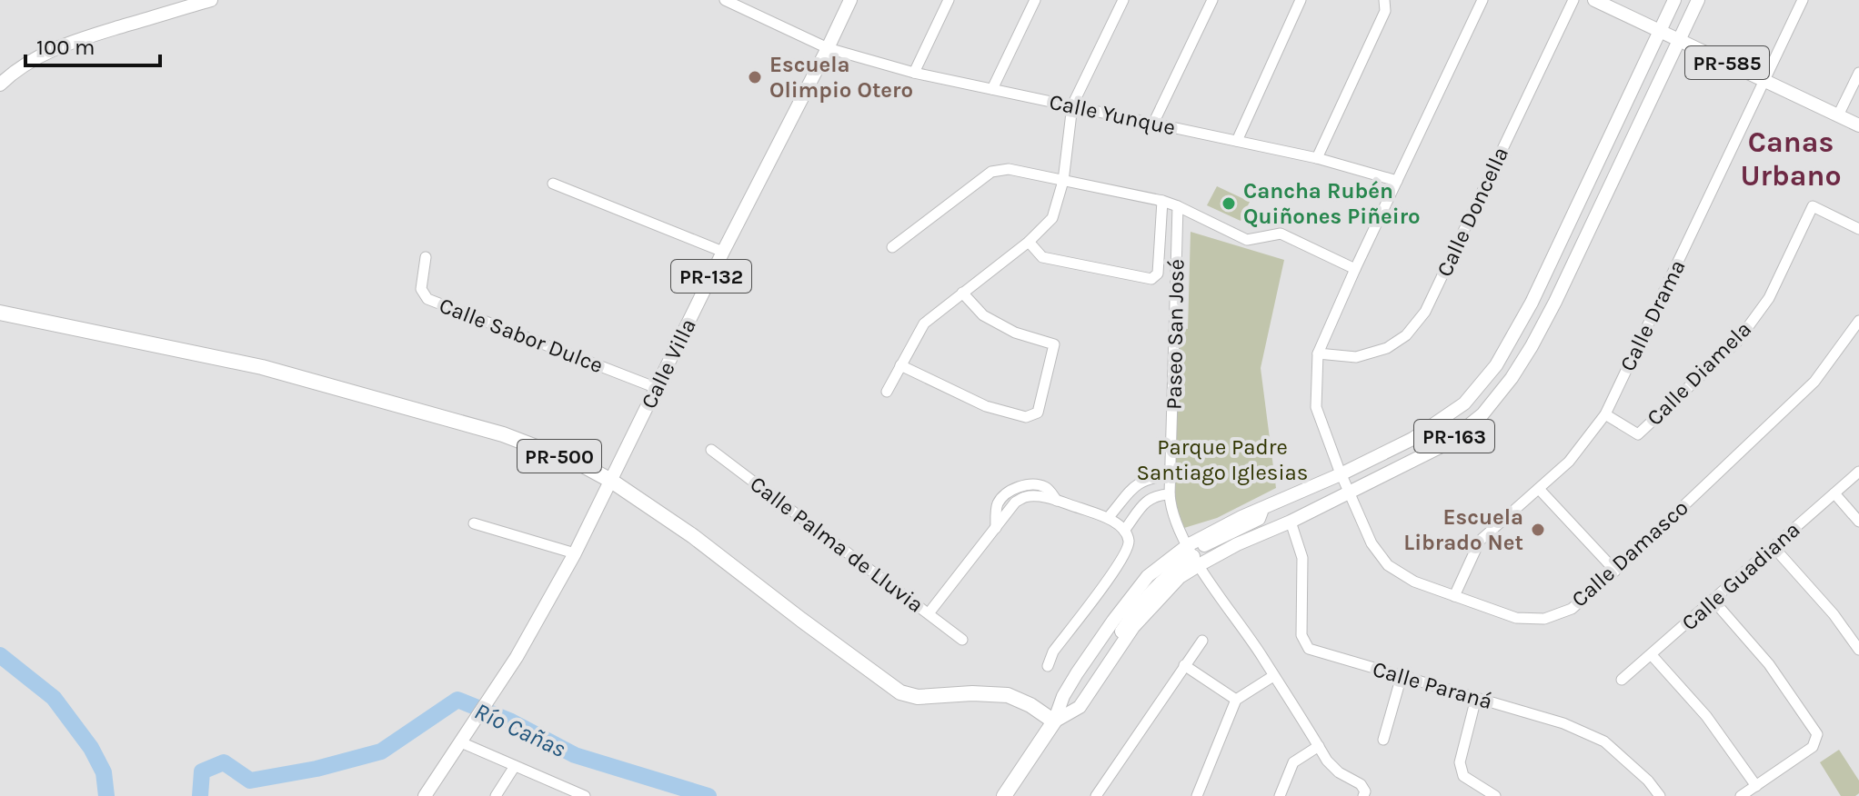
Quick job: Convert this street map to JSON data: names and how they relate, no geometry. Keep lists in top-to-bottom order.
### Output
{
  "streets": {
    "highway": ["PR-163", "PR-500"],
    "main road": ["PR-585", "PR-132", "Calle Villa"],
    "street": [
      "Calle Yunque",
      "Calle Doncella",
      "Calle Drama",
      "Paseo San José",
      "Calle Sabor Dulce",
      "Calle Diamela",
      "Calle Palma de Lluvia",
      "Calle Damasco",
      "Calle Guadiana",
      "Calle Paraná"
    ]
  },
  "crossings": [
    ["PR-585", "Calle Drama"],
    ["PR-585", "PR-163"],
    ["Calle Yunque", "Calle Villa"],
    ["Calle Yunque", "Calle Damasco"],
    ["Calle Doncella", "Calle Damasco"],
    ["PR-132", "Calle Villa"],
    ["Calle Drama", "Calle Diamela"],
    ["Calle Drama", "Calle Damasco"],
    ["Paseo San José", "PR-163"],
    ["Calle Sabor Dulce", "Calle Villa"],
    ["Calle Villa", "PR-500"],
    ["PR-163", "PR-500"],
    ["PR-163", "Calle Damasco"],
    ["PR-163", "Calle Paraná"]
  ],
  "districts": ["Canas Urbano"],
  "water": ["Río Cañas"],
  "parks": ["Parque Padre Santiago Iglesias"],
  "places": ["Escuela Olimpio Otero", "Cancha Rubén Quiñones Piñeiro", "Escuela Librado Net"],
  "scale_bar": "100 m"
}
